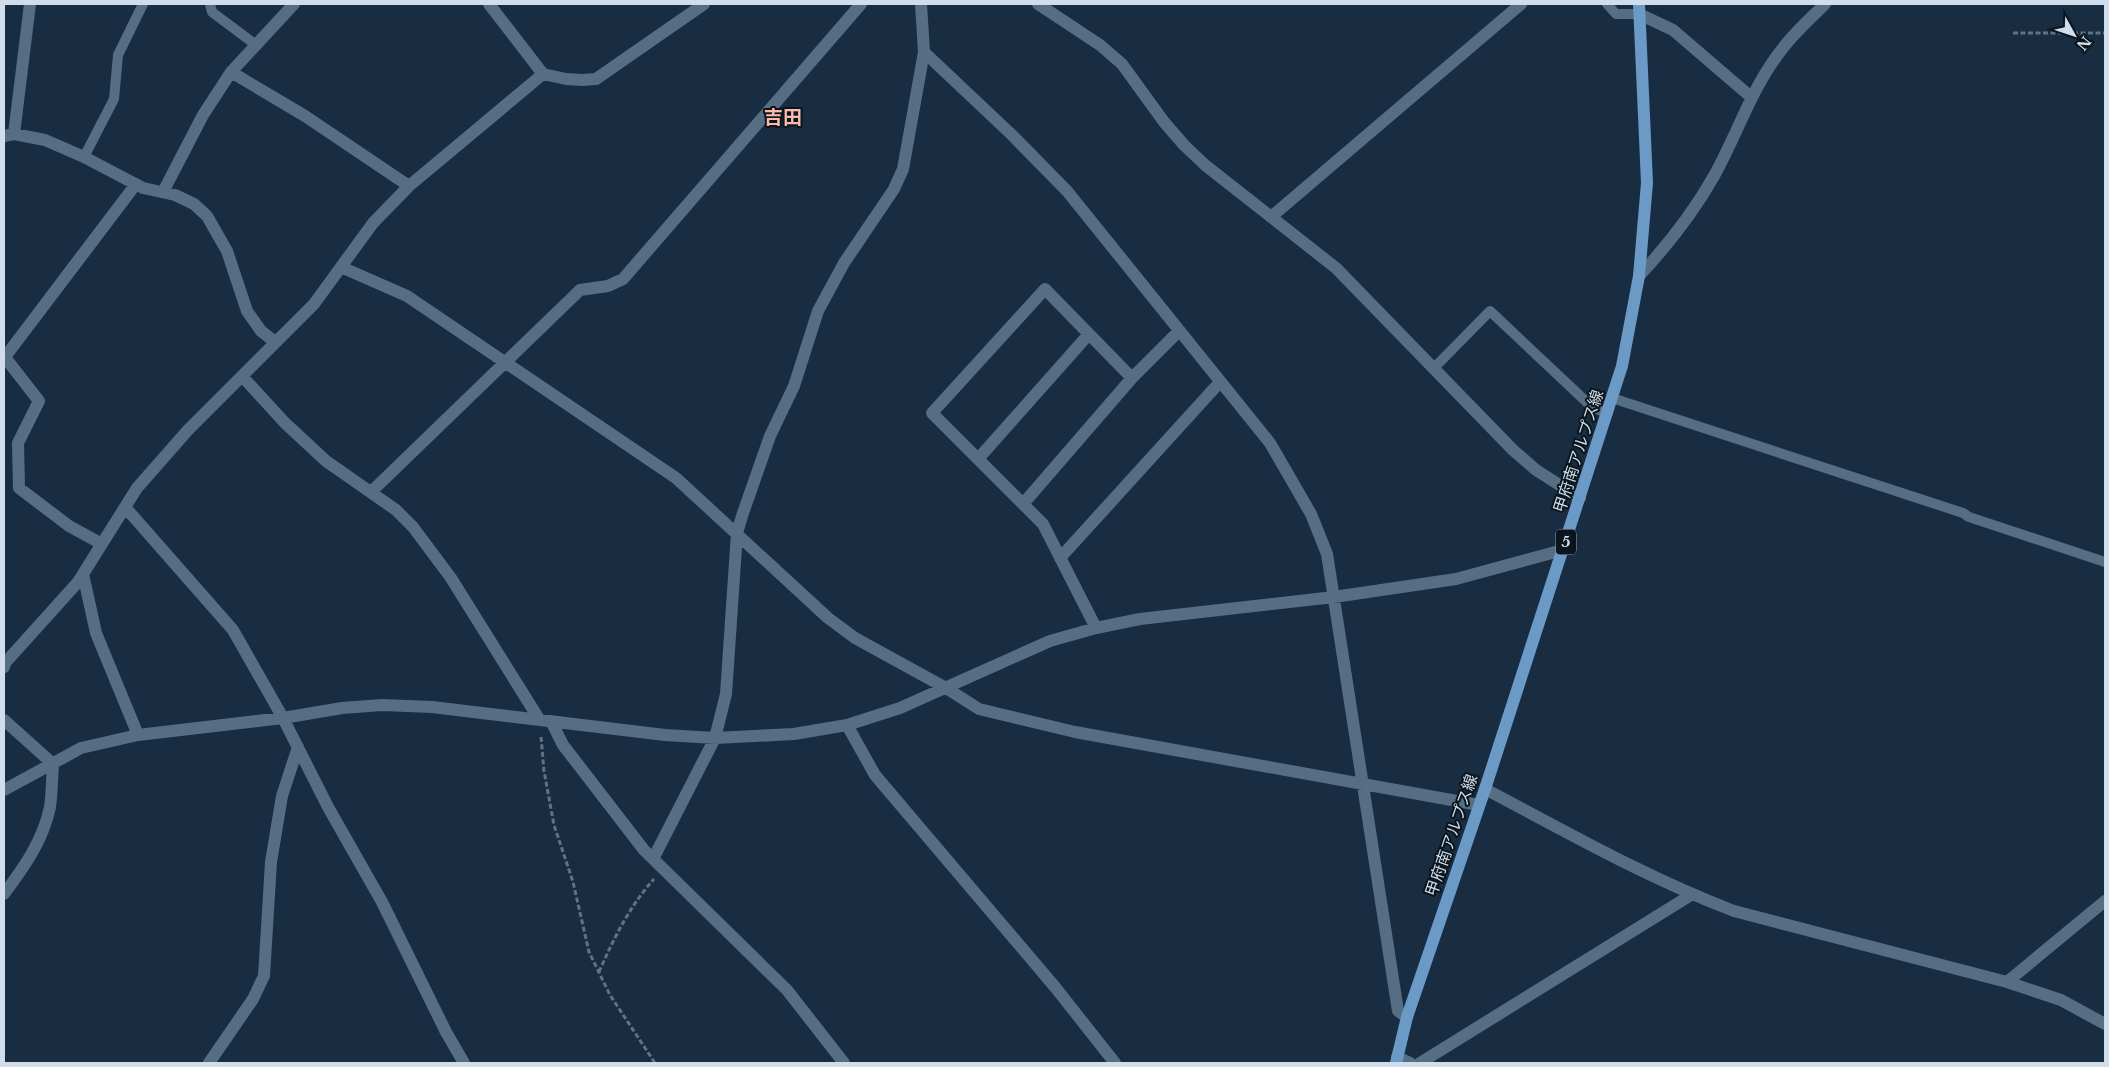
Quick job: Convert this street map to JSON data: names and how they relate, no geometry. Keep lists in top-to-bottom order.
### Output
{
  "streets": {
    "main road": ["甲府南アルプス線", "5"]
  },
  "districts": ["吉田"],
  "north": "bottom right"
}
